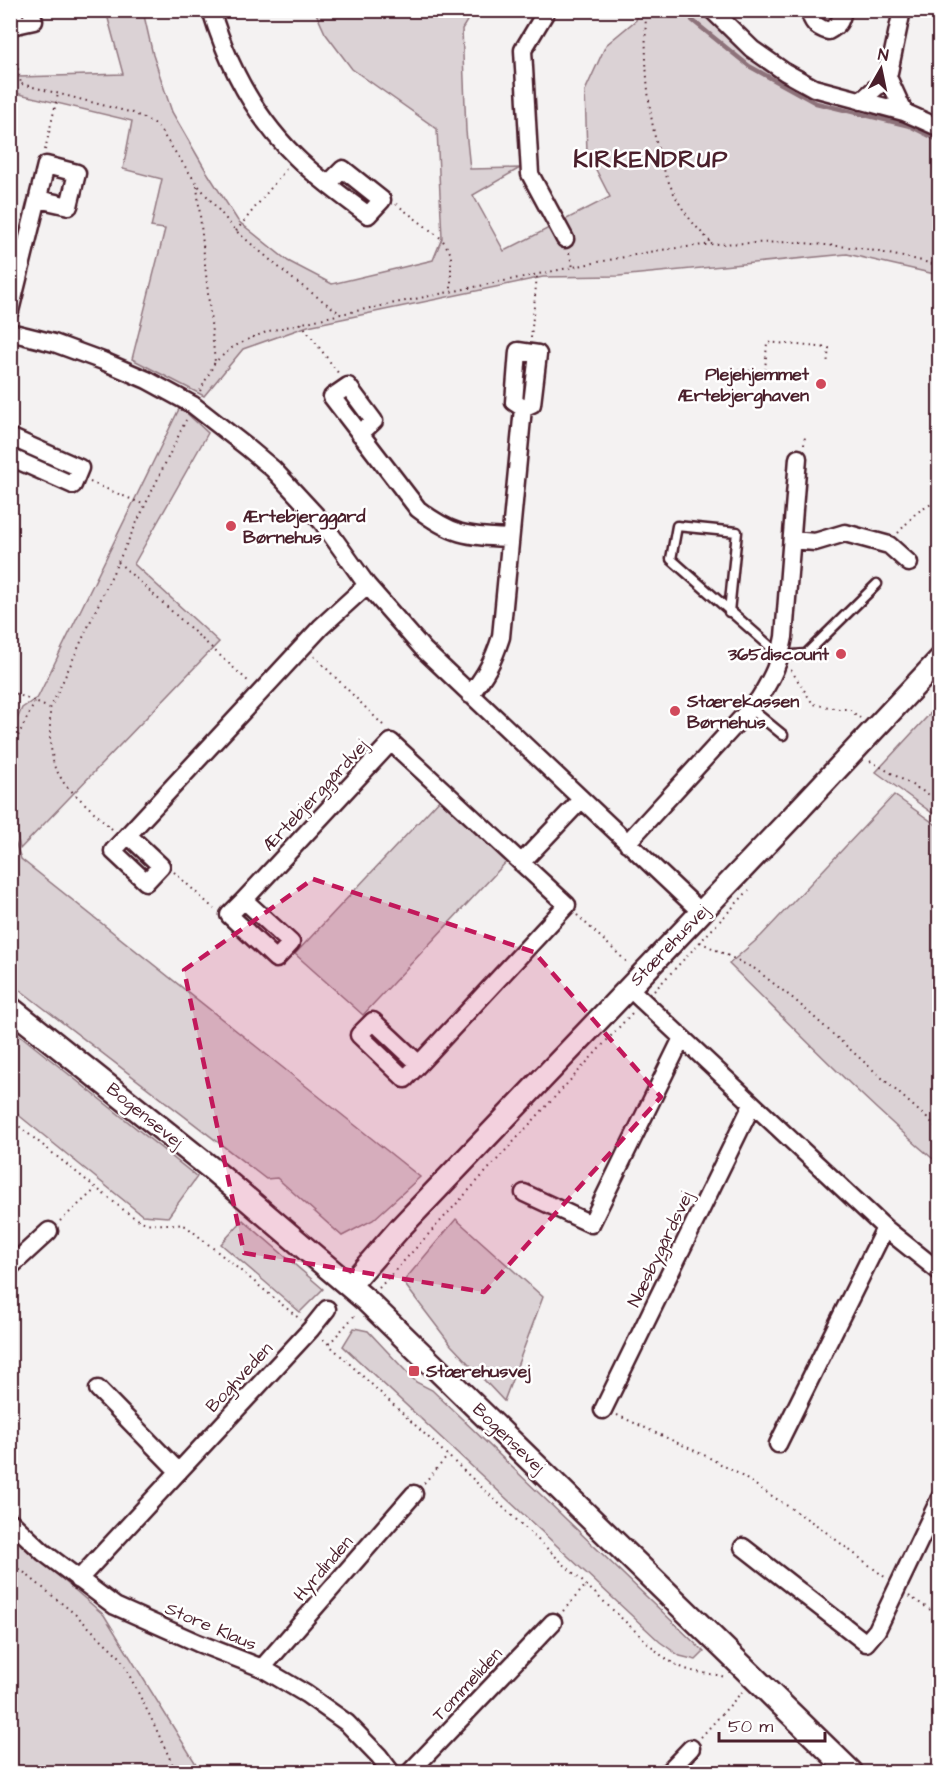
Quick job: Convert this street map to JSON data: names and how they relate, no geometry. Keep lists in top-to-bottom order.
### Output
{
  "streets": {
    "main road": ["Bogensevej"],
    "street": [
      "Ærtebjerggårdvej",
      "Stærehusvej",
      "Næsbygårdsvej",
      "Boghveden",
      "Hyrdinden",
      "Store Klaus",
      "Tommeliden"
    ]
  },
  "crossings": [
    ["Stærehusvej", "Bogensevej"],
    ["Boghveden", "Store Klaus"],
    ["Hyrdinden", "Store Klaus"]
  ],
  "districts": ["KIRKENDRUP"],
  "places": {
    "other": [
      "Plejehjemmet Ærtebjerghaven",
      "Ærtebjerggård Børnehus",
      "365discount",
      "Stærekassen Børnehus"
    ],
    "transit": ["Stærehusvej"]
  },
  "scale_bar": "50 m",
  "north": "top"
}
